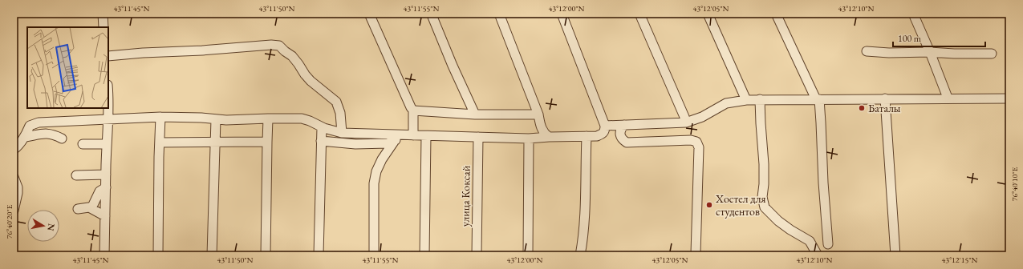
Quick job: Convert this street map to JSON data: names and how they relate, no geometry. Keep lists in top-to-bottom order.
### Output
{
  "streets": {
    "street": ["улица Коксай"]
  },
  "places": ["Баталы", "Хостел для студентов"],
  "scale_bar": "100 m",
  "north": "right",
  "coordinates": [
    "43°11'45\"N",
    "43°11'50\"N",
    "43°11'55\"N",
    "43°12'00\"N",
    "43°12'05\"N",
    "43°12'10\"N",
    "76°40'10\"E",
    "76°40'20\"E",
    "43°12'15\"N"
  ]
}
